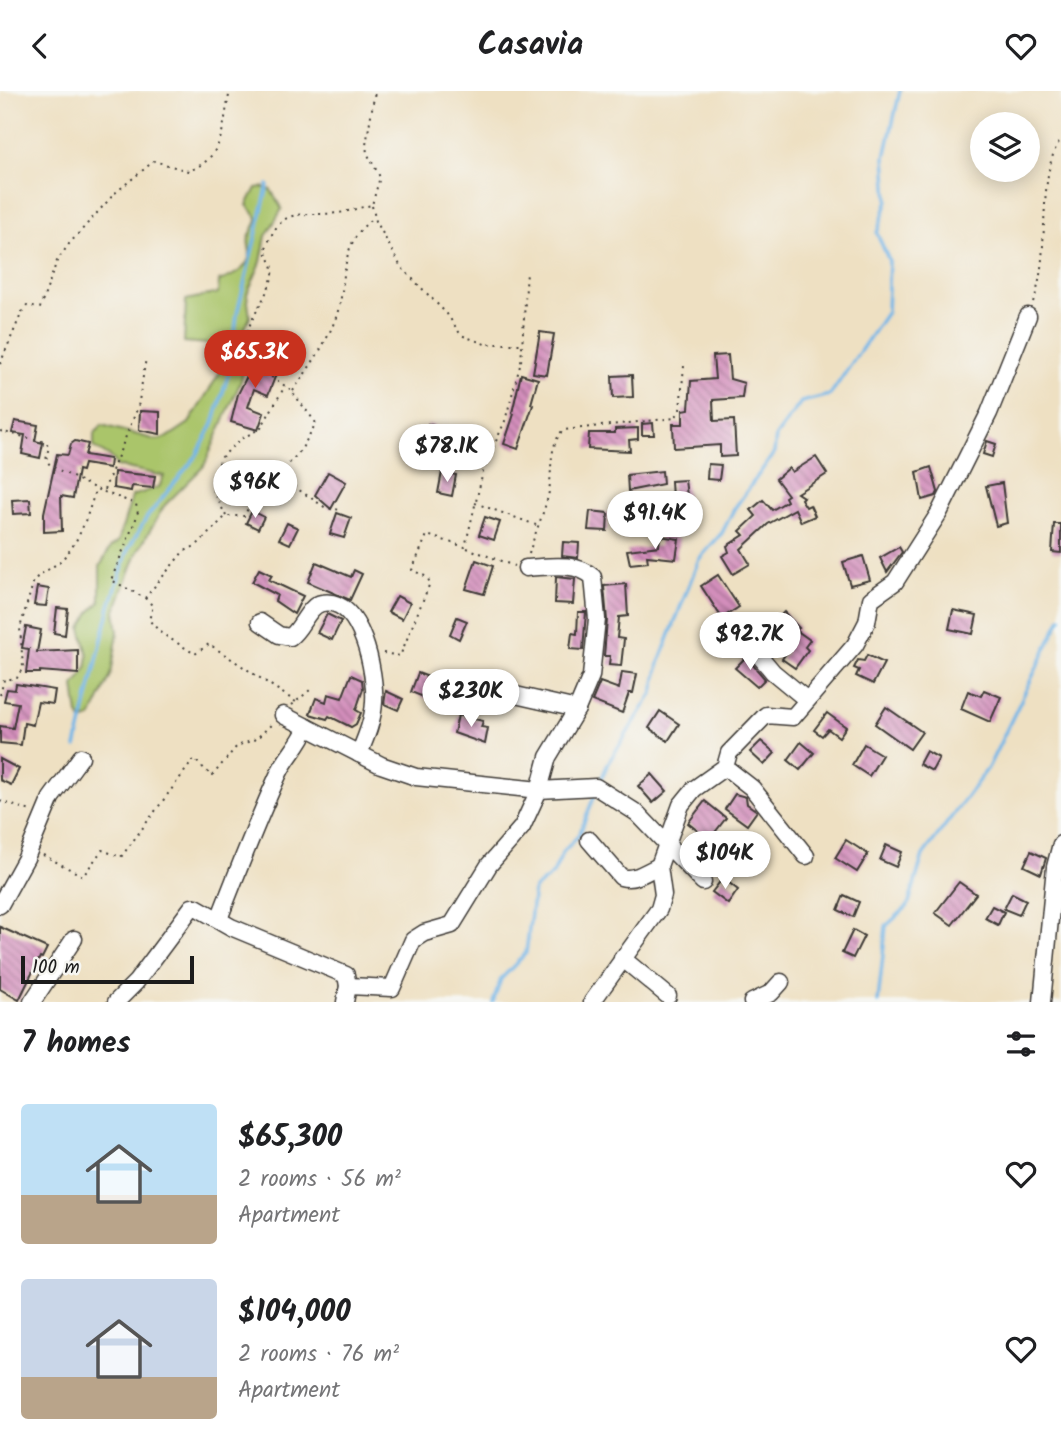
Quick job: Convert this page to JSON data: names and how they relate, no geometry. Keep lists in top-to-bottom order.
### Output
{
  "scale_bar": "100 m",
  "page": {
    "header": "Casavia",
    "price": [
      "$65.3K",
      "$78.1K",
      "$96K",
      "$91.4K",
      "$92.7K",
      "$230K",
      "$104K"
    ],
    "scale": "100 m",
    "heading": "7 homes",
    "list": [
      {
        "name": "$65,300",
        "note": "2 rooms · 56 m² · Apartment"
      },
      {
        "name": "$104,000",
        "note": "2 rooms · 76 m² · Apartment"
      }
    ]
  }
}
